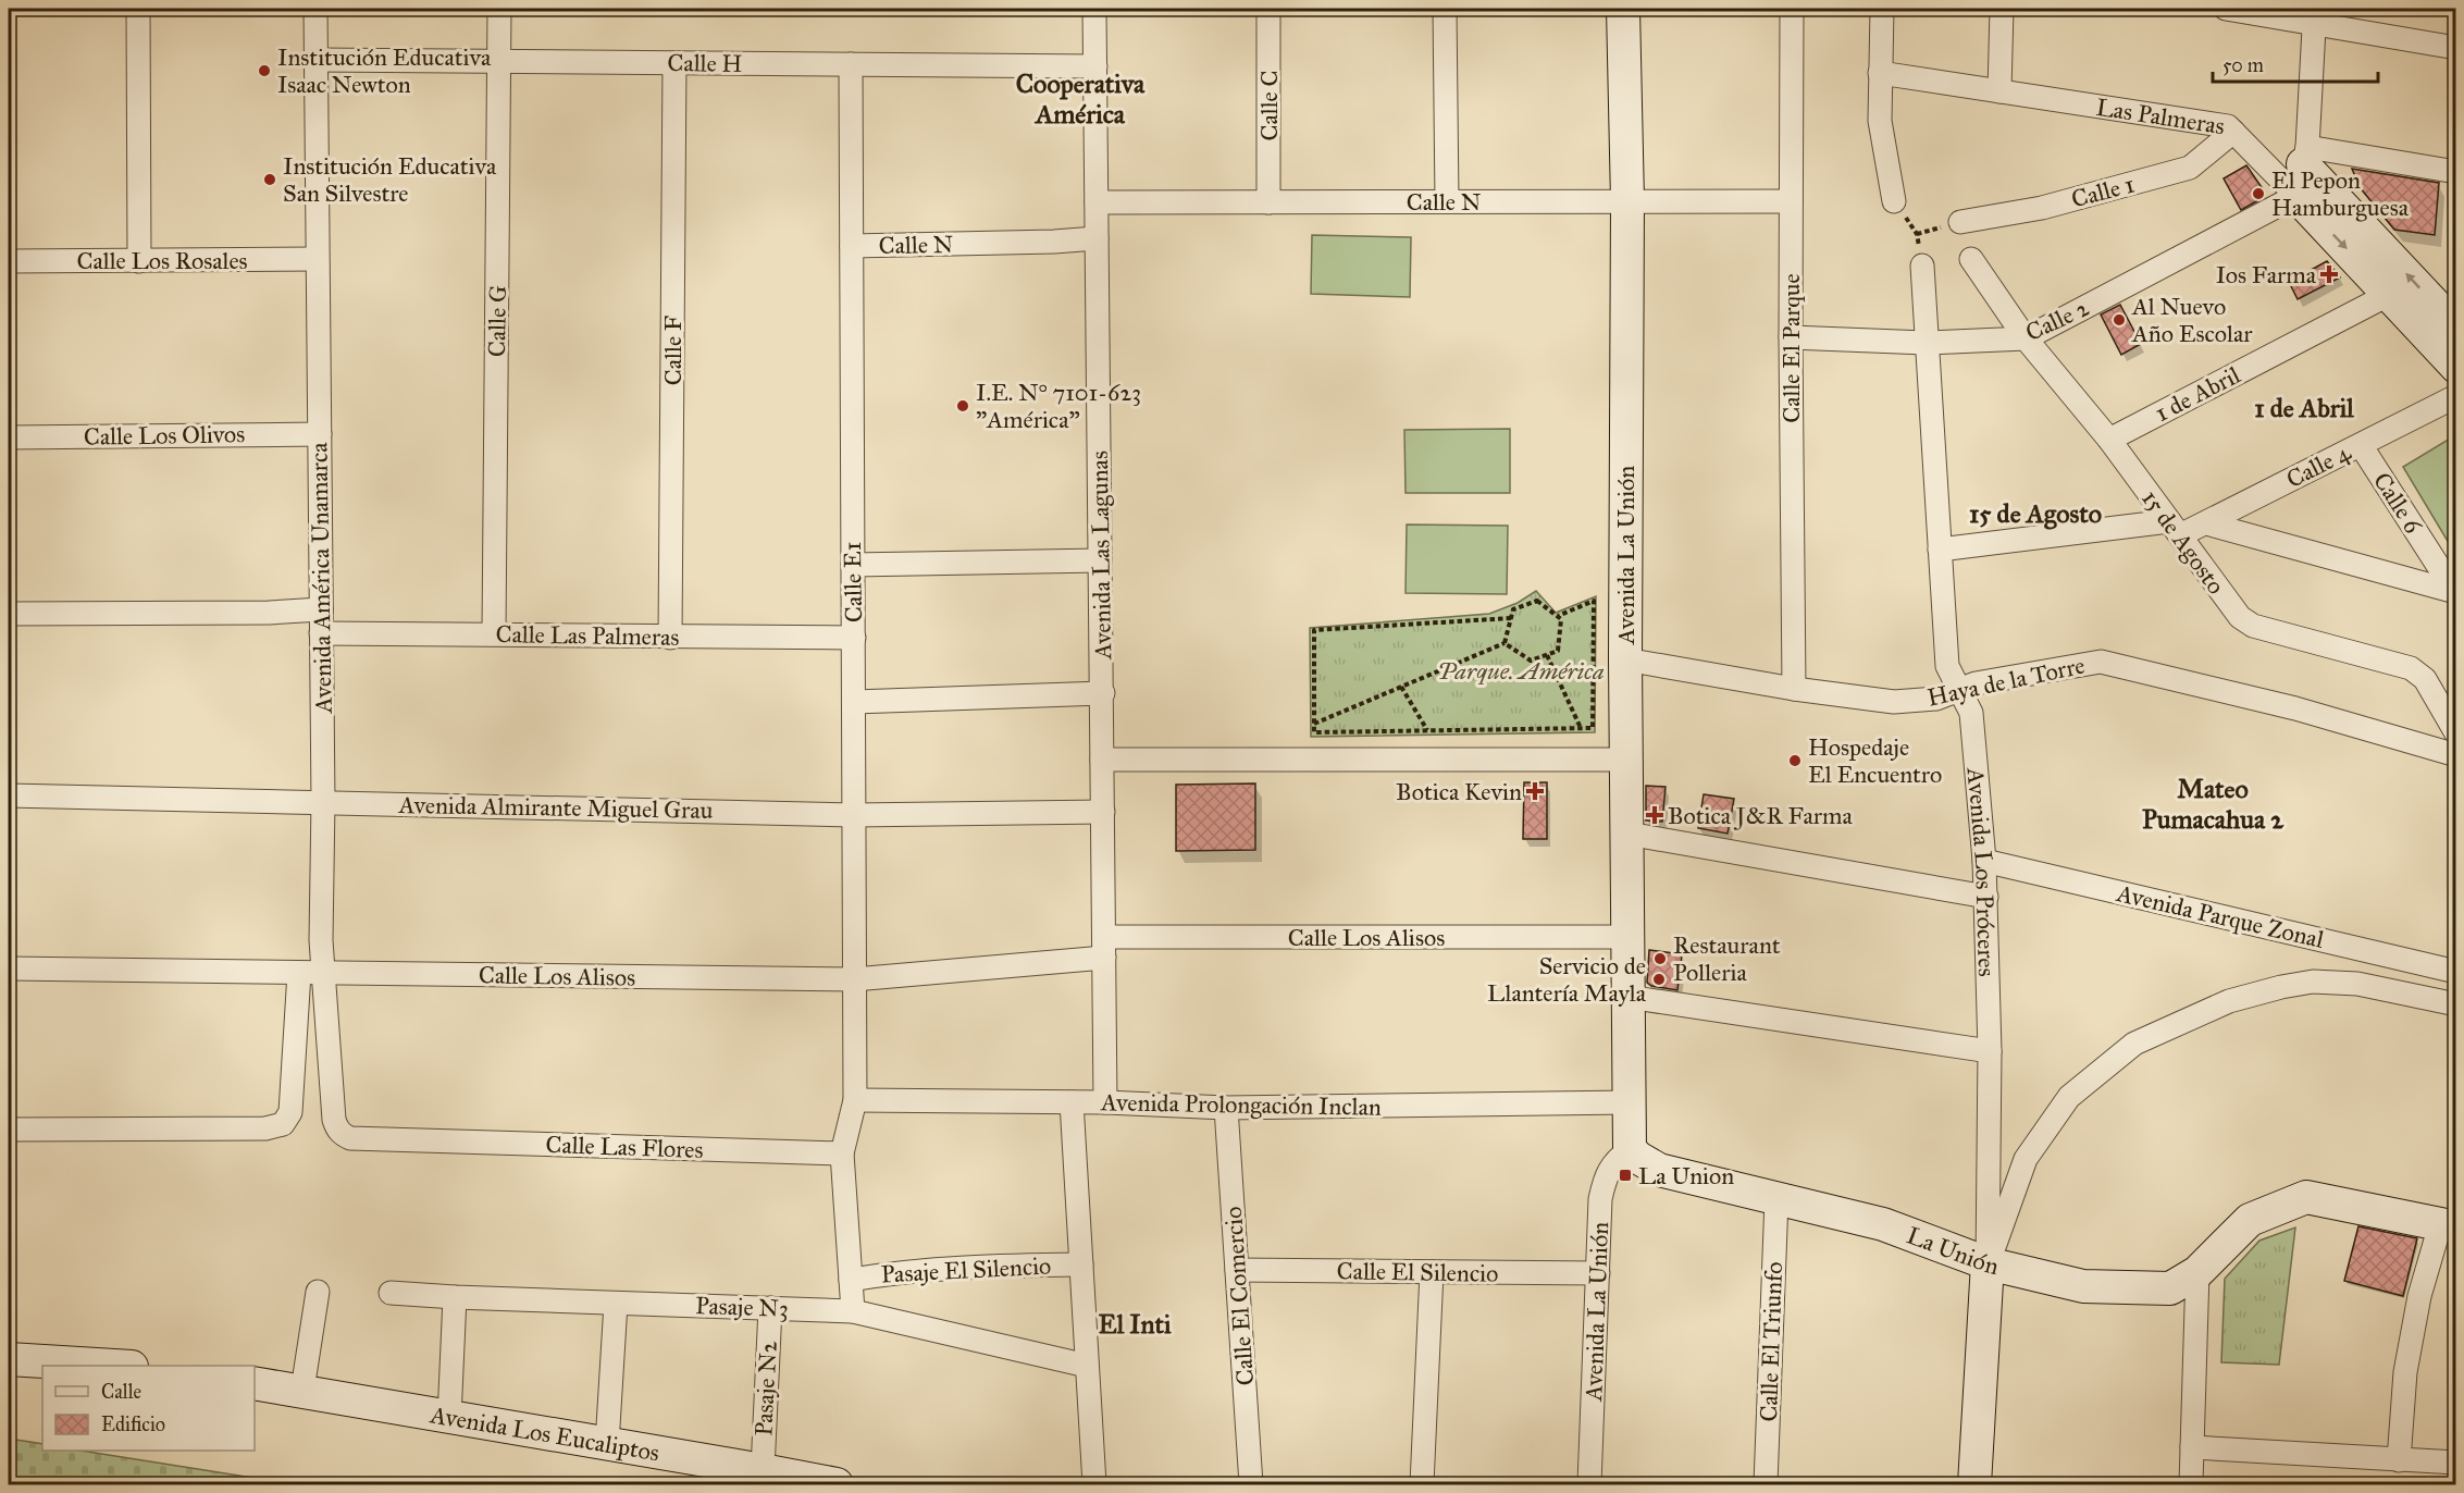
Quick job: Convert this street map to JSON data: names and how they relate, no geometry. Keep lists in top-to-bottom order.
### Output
{
  "streets": {
    "street": [
      "Calle H",
      "Calle C",
      "Las Palmeras",
      "Calle 1",
      "Calle N",
      "Calle Los Rosales",
      "Calle 2",
      "Calle G",
      "Calle El Parque",
      "Calle F",
      "1 de Abril",
      "Calle Los Olivos",
      "Calle 4",
      "Calle 6",
      "15 de Agosto",
      "Avenida Las Lagunas",
      "Avenida La Unión",
      "Avenida América Unamarca",
      "Calle E1",
      "Calle Las Palmeras",
      "Haya de la Torre",
      "Avenida Almirante Miguel Grau",
      "Avenida Los Próceres",
      "Avenida Parque Zonal",
      "Calle Los Alisos",
      "Avenida Prolongación Inclan",
      "Calle Las Flores",
      "La Unión",
      "Pasaje El Silencio",
      "Calle El Silencio",
      "Calle El Comercio",
      "Pasaje N3",
      "Calle El Triunfo",
      "Pasaje N2",
      "Avenida Los Eucaliptos"
    ]
  },
  "crossings": [
    ["Calle H", "Calle G"],
    ["Calle H", "Calle F"],
    ["Calle H", "Avenida Las Lagunas"],
    ["Calle H", "Avenida América Unamarca"],
    ["Calle H", "Calle E1"],
    ["Calle C", "Calle N"],
    ["Las Palmeras", "Calle 1"],
    ["Las Palmeras", "Calle 2"],
    ["Las Palmeras", "1 de Abril"],
    ["Calle N", "Calle El Parque"],
    ["Calle N", "Avenida Las Lagunas"],
    ["Calle N", "Avenida La Unión"],
    ["Calle N", "Calle E1"],
    ["Calle Los Rosales", "Avenida América Unamarca"],
    ["Calle 2", "Calle El Parque"],
    ["Calle 2", "15 de Agosto"],
    ["Calle 2", "Avenida Los Próceres"],
    ["Calle G", "Calle Las Palmeras"],
    ["Calle El Parque", "Haya de la Torre"],
    ["Calle F", "Calle Las Palmeras"],
    ["1 de Abril", "15 de Agosto"],
    ["Calle Los Olivos", "Avenida América Unamarca"],
    ["Calle 4", "Calle 6"],
    ["Calle 4", "15 de Agosto"],
    ["Calle 4", "Avenida Los Próceres"],
    ["Avenida Las Lagunas", "Avenida Almirante Miguel Grau"],
    ["Avenida Las Lagunas", "Calle Los Alisos"],
    ["Avenida Las Lagunas", "Avenida Prolongación Inclan"],
    ["Avenida La Unión", "Haya de la Torre"],
    ["Avenida La Unión", "Calle Los Alisos"],
    ["Avenida La Unión", "Avenida Prolongación Inclan"],
    ["Avenida La Unión", "La Unión"],
    ["Avenida La Unión", "Calle El Silencio"],
    ["Avenida América Unamarca", "Calle Las Palmeras"],
    ["Avenida América Unamarca", "Avenida Almirante Miguel Grau"],
    ["Avenida América Unamarca", "Calle Los Alisos"],
    ["Avenida América Unamarca", "Calle Las Flores"],
    ["Calle E1", "Calle Las Palmeras"],
    ["Calle E1", "Avenida Almirante Miguel Grau"],
    ["Calle E1", "Calle Los Alisos"],
    ["Calle E1", "Avenida Prolongación Inclan"],
    ["Haya de la Torre", "Avenida Los Próceres"],
    ["Avenida Los Próceres", "Avenida Parque Zonal"],
    ["Avenida Los Próceres", "La Unión"],
    ["Avenida Parque Zonal", "La Unión"],
    ["Avenida Prolongación Inclan", "Calle El Comercio"],
    ["La Unión", "Calle El Triunfo"],
    ["Calle El Silencio", "Calle El Comercio"],
    ["Pasaje N3", "Pasaje N2"],
    ["Pasaje N2", "Avenida Los Eucaliptos"]
  ],
  "districts": [
    "Cooperativa América",
    "1 de Abril",
    "15 de Agosto",
    "Mateo Pumacahua 2",
    "El Inti"
  ],
  "parks": ["Parque. América"],
  "places": {
    "other": [
      "Institución Educativa Isaac Newton",
      "Institución Educativa San Silvestre",
      "El Pepon Hamburguesa",
      "Al Nuevo Año Escolar",
      "I.E. N° 7101-623 \"América\"",
      "Hospedaje El Encuentro",
      "Restaurant Polleria",
      "Servicio de Llantería Mayla"
    ],
    "health": ["Ios Farma", "Botica Kevin", "Botica J&R Farma"],
    "transit": ["La Union"]
  },
  "legend": ["Calle", "Edificio"],
  "scale_bar": "50 m"
}
